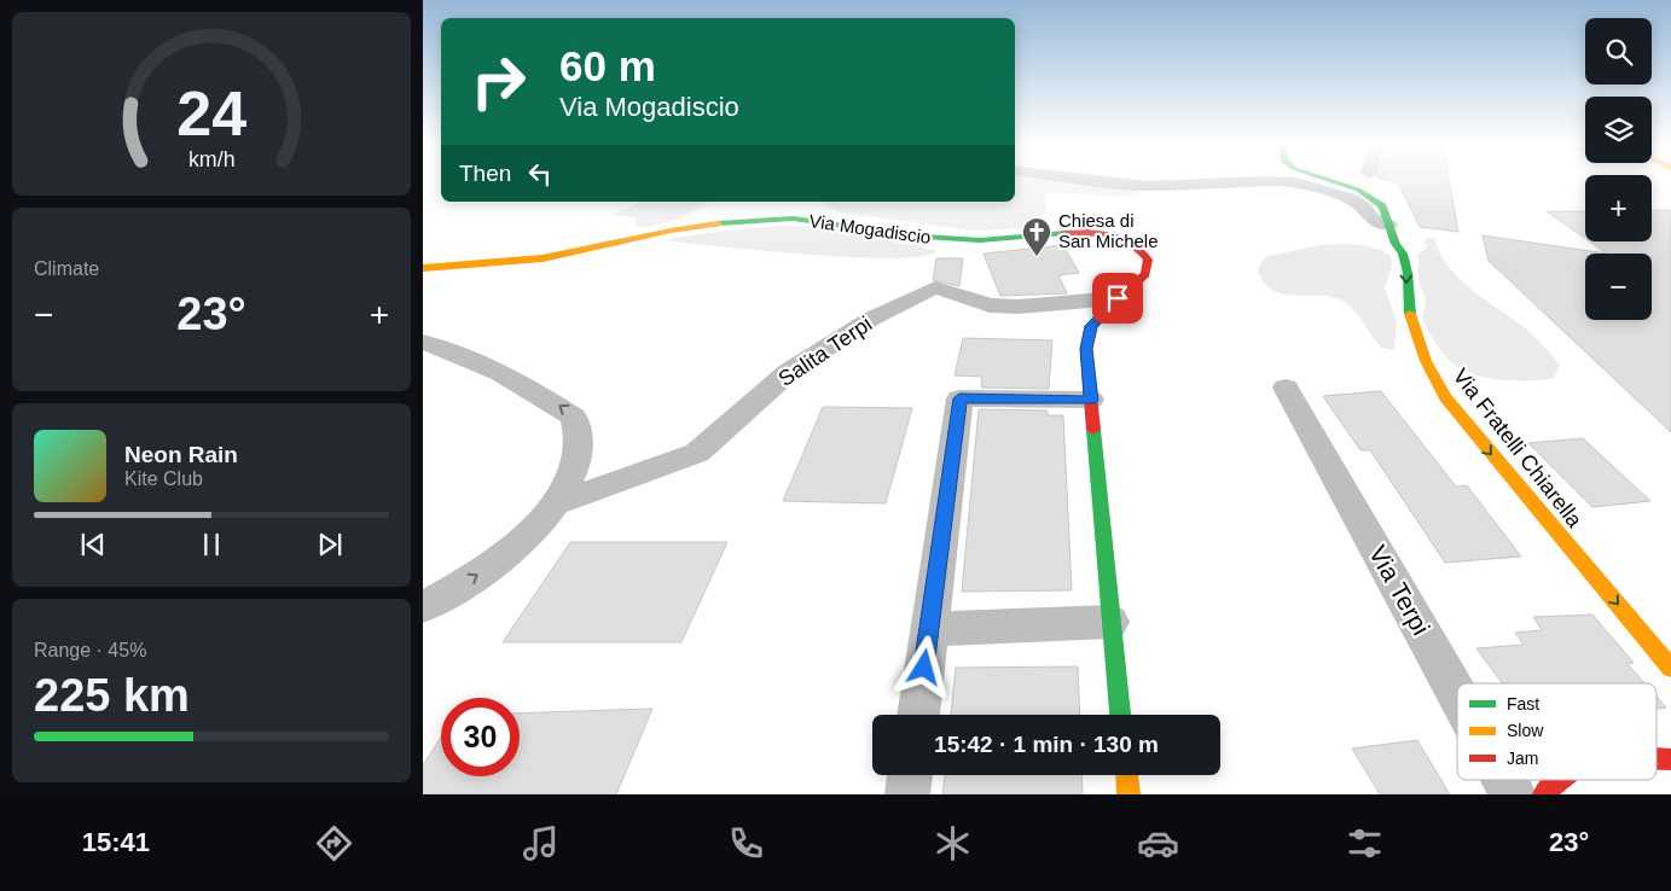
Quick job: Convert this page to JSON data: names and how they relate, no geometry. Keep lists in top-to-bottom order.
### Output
{
  "streets": {
    "street": [
      "Via Mogadiscio",
      "Salita Terpi",
      "Via Fratelli Chiarella",
      "Via Terpi"
    ]
  },
  "crossings": [
    ["Via Mogadiscio", "Salita Terpi"]
  ],
  "one_way": ["Via Fratelli Chiarella"],
  "places": {
    "church": ["Chiesa di San Michele"]
  },
  "legend": ["Fast", "Slow", "Jam"],
  "page": {
    "map_buttons": ["+", "−"],
    "turn": ["60 m", "Via Mogadiscio"],
    "then": "Then",
    "tile": [
      "Climate",
      ["Range · 45%", "225 km"]
    ],
    "heat": ["−", "23°", "+"],
    "song": ["Neon Rain", "Kite Club"],
    "limit": "30",
    "trip": "15:42 · 1 min · 130 m",
    "tabs": ["15:41", "23°"],
    "gauge": ["24", "km/h"]
  }
}
